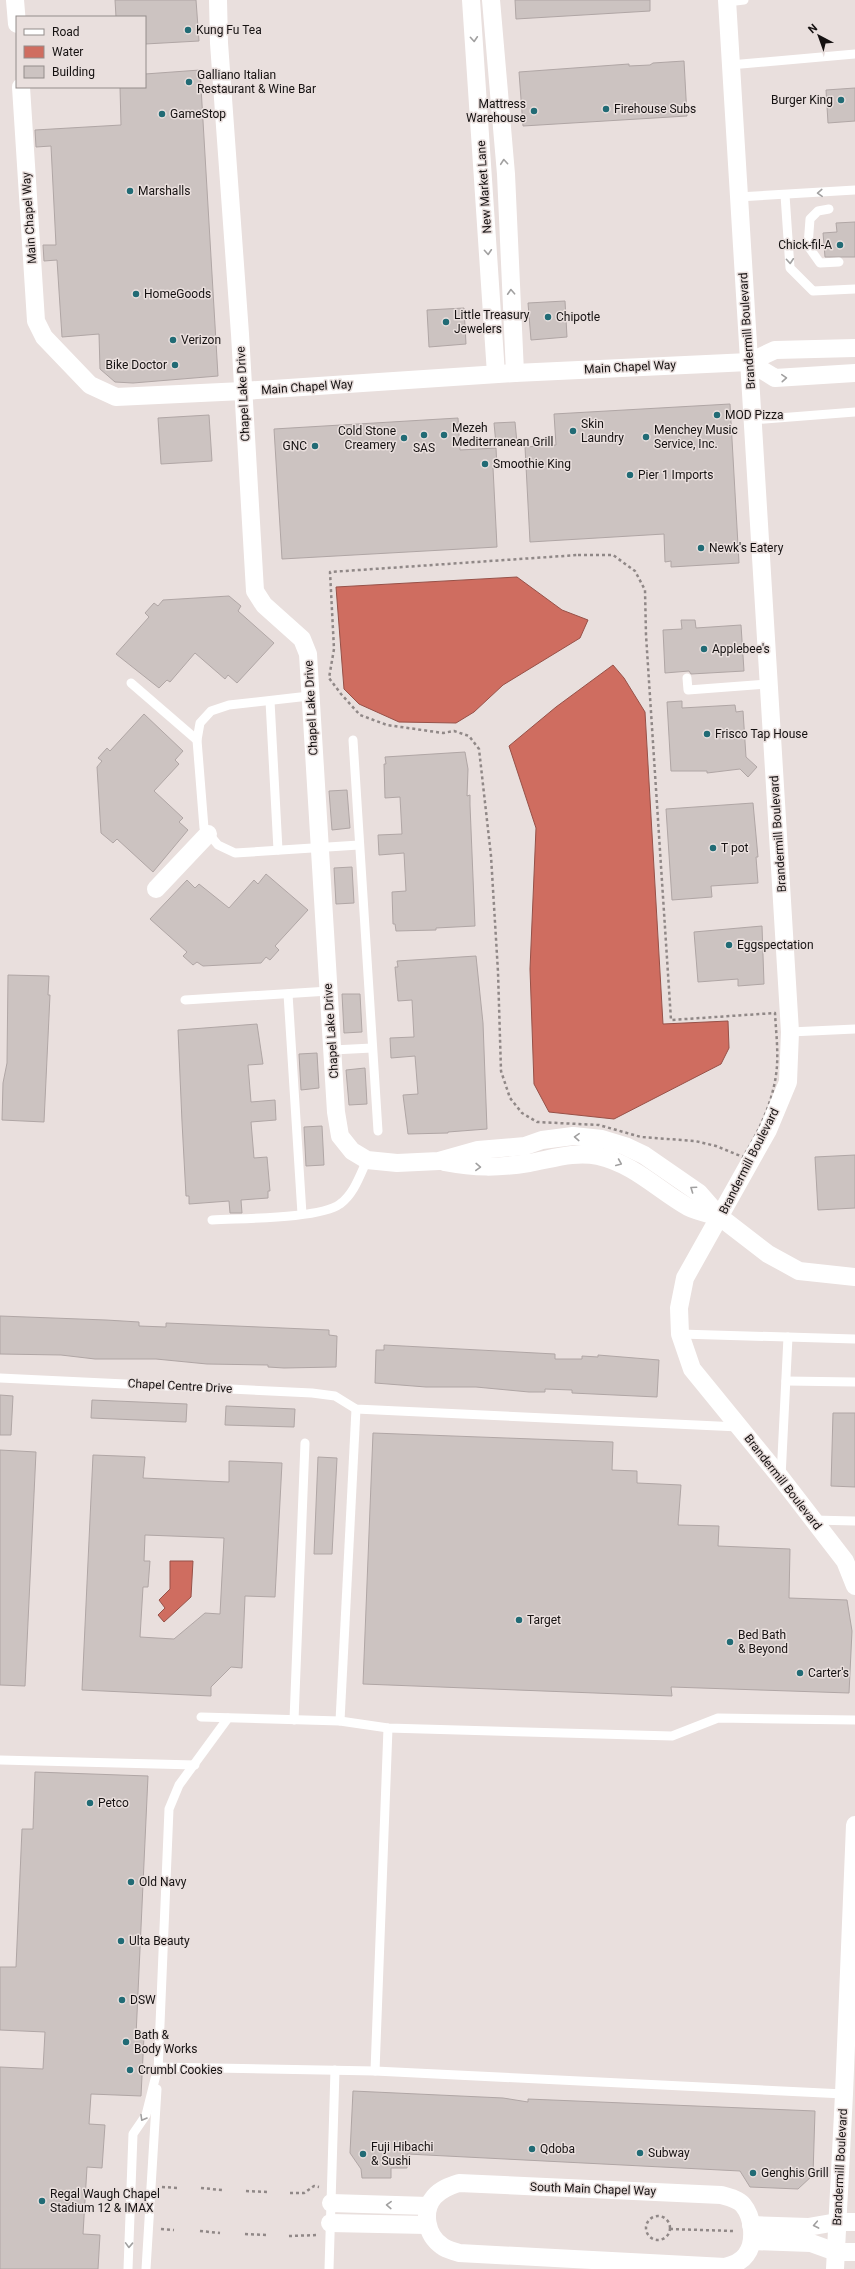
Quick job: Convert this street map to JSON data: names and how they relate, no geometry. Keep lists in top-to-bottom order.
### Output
{
  "streets": {
    "street": [
      "New Market Lane",
      "Main Chapel Way",
      "Brandermill Boulevard",
      "Chapel Lake Drive",
      "South Main Chapel Way"
    ],
    "lane": ["Chapel Centre Drive"]
  },
  "crossings": [
    ["New Market Lane", "Main Chapel Way"],
    ["Main Chapel Way", "Brandermill Boulevard"],
    ["Main Chapel Way", "Chapel Lake Drive"],
    ["Brandermill Boulevard", "Chapel Lake Drive"]
  ],
  "places": [
    "Kung Fu Tea",
    "Galliano Italian Restaurant & Wine Bar",
    "Burger King",
    "Firehouse Subs",
    "Mattress Warehouse",
    "GameStop",
    "Marshalls",
    "Chick-fil-A",
    "HomeGoods",
    "Chipotle",
    "Little Treasury Jewelers",
    "Verizon",
    "Bike Doctor",
    "MOD Pizza",
    "Skin Laundry",
    "SAS",
    "Mezeh Mediterranean Grill",
    "Menchey Music Service, Inc.",
    "Cold Stone Creamery",
    "GNC",
    "Smoothie King",
    "Pier 1 Imports",
    "Newk's Eatery",
    "Applebee's",
    "Frisco Tap House",
    "T pot",
    "Eggspectation",
    "Target",
    "Bed Bath & Beyond",
    "Carter's",
    "Petco",
    "Old Navy",
    "Ulta Beauty",
    "DSW",
    "Bath & Body Works",
    "Crumbl Cookies",
    "Qdoba",
    "Subway",
    "Fuji Hibachi & Sushi",
    "Genghis Grill",
    "Regal Waugh Chapel Stadium 12 & IMAX"
  ],
  "legend": ["Road", "Water", "Building"],
  "north": "top left"
}
